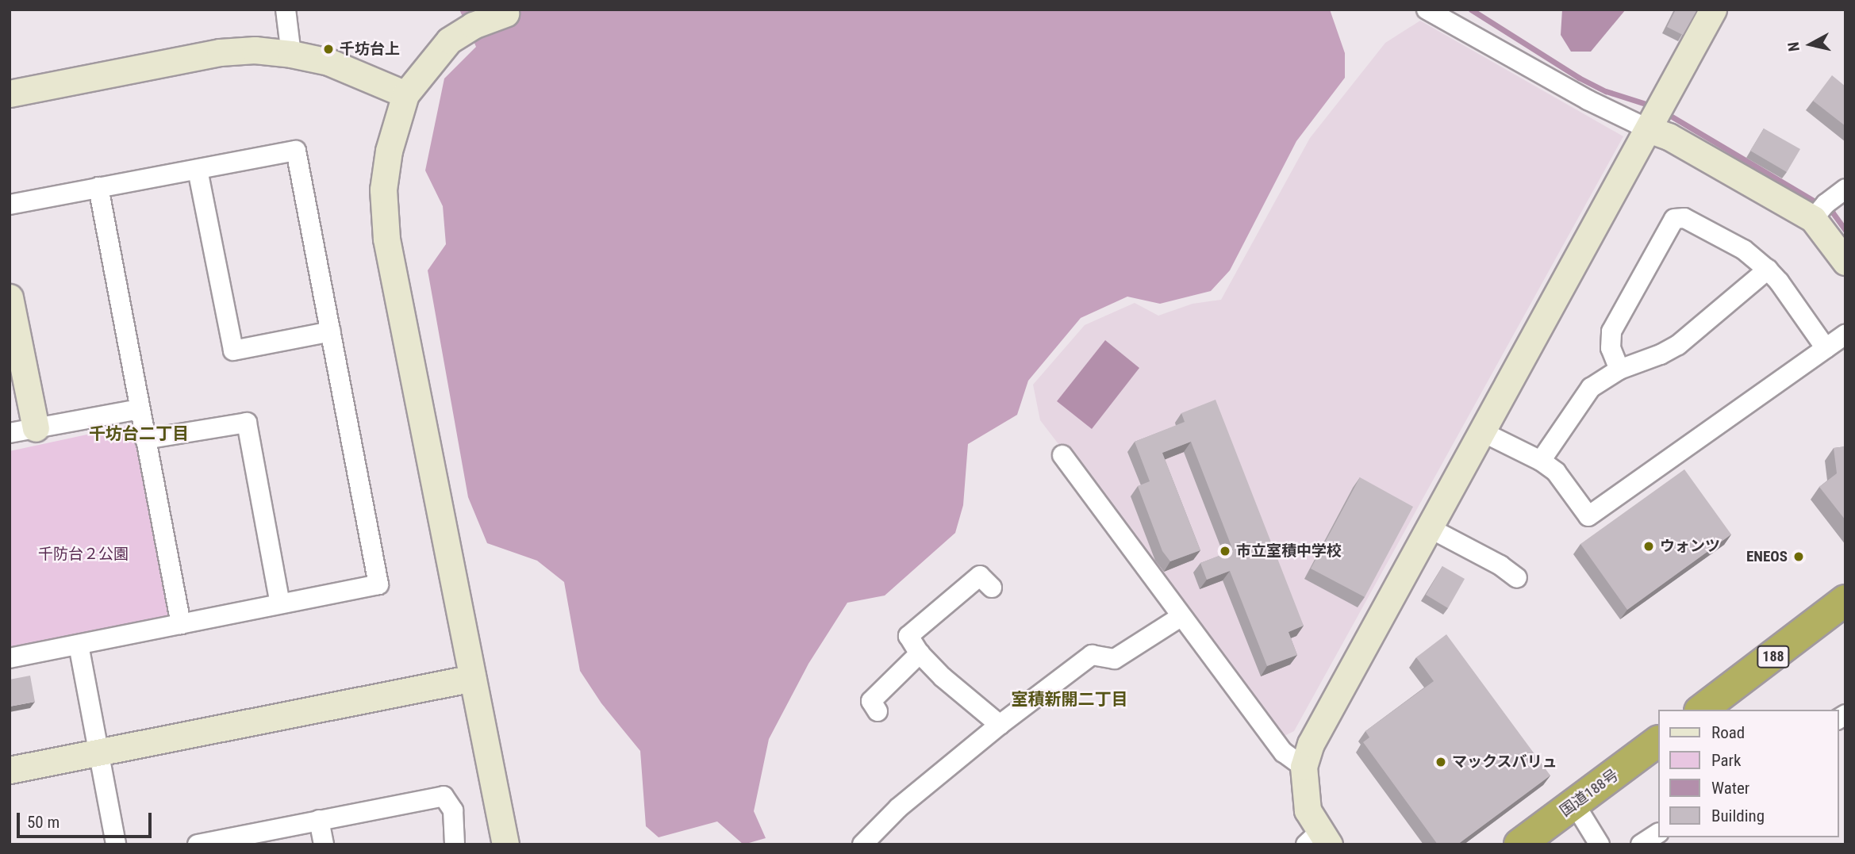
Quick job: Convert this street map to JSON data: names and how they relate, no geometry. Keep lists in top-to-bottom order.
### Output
{
  "streets": {
    "highway": ["188", "国道188号"]
  },
  "districts": ["千坊台二丁目", "室積新開二丁目"],
  "parks": ["千防台２公園"],
  "places": [
    "千坊台上",
    "ウォンツ",
    "市立室積中学校",
    "ENEOS",
    "マックスバリュ"
  ],
  "legend": [
    "Road",
    "Park",
    "Water",
    "Building"
  ],
  "scale_bar": "50 m",
  "north": "left"
}
